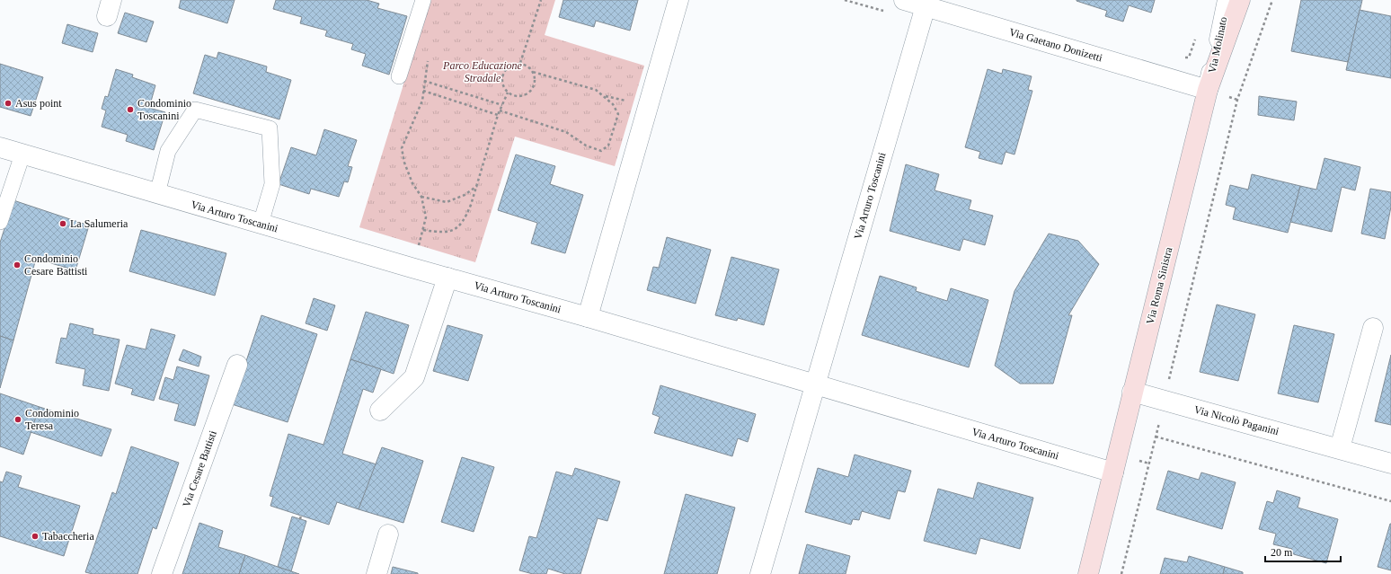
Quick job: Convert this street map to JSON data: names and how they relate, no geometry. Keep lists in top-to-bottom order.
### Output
{
  "streets": {
    "street": [
      "Via Gaetano Donizetti",
      "Via Molinato",
      "Via Arturo Toscanini",
      "Via Roma Sinistra",
      "Via Nicolò Paganini",
      "Via Cesare Battisti"
    ]
  },
  "crossings": [
    ["Via Gaetano Donizetti", "Via Molinato"],
    ["Via Gaetano Donizetti", "Via Arturo Toscanini"],
    ["Via Gaetano Donizetti", "Via Roma Sinistra"],
    ["Via Molinato", "Via Roma Sinistra"],
    ["Via Arturo Toscanini", "Via Roma Sinistra"],
    ["Via Roma Sinistra", "Via Nicolò Paganini"]
  ],
  "parks": ["Parco Educazione Stradale"],
  "places": [
    "Asus point",
    "Condominio Toscanini",
    "La Salumeria",
    "Condominio Cesare Battisti",
    "Condominio Teresa",
    "Tabaccheria"
  ],
  "scale_bar": "20 m"
}
